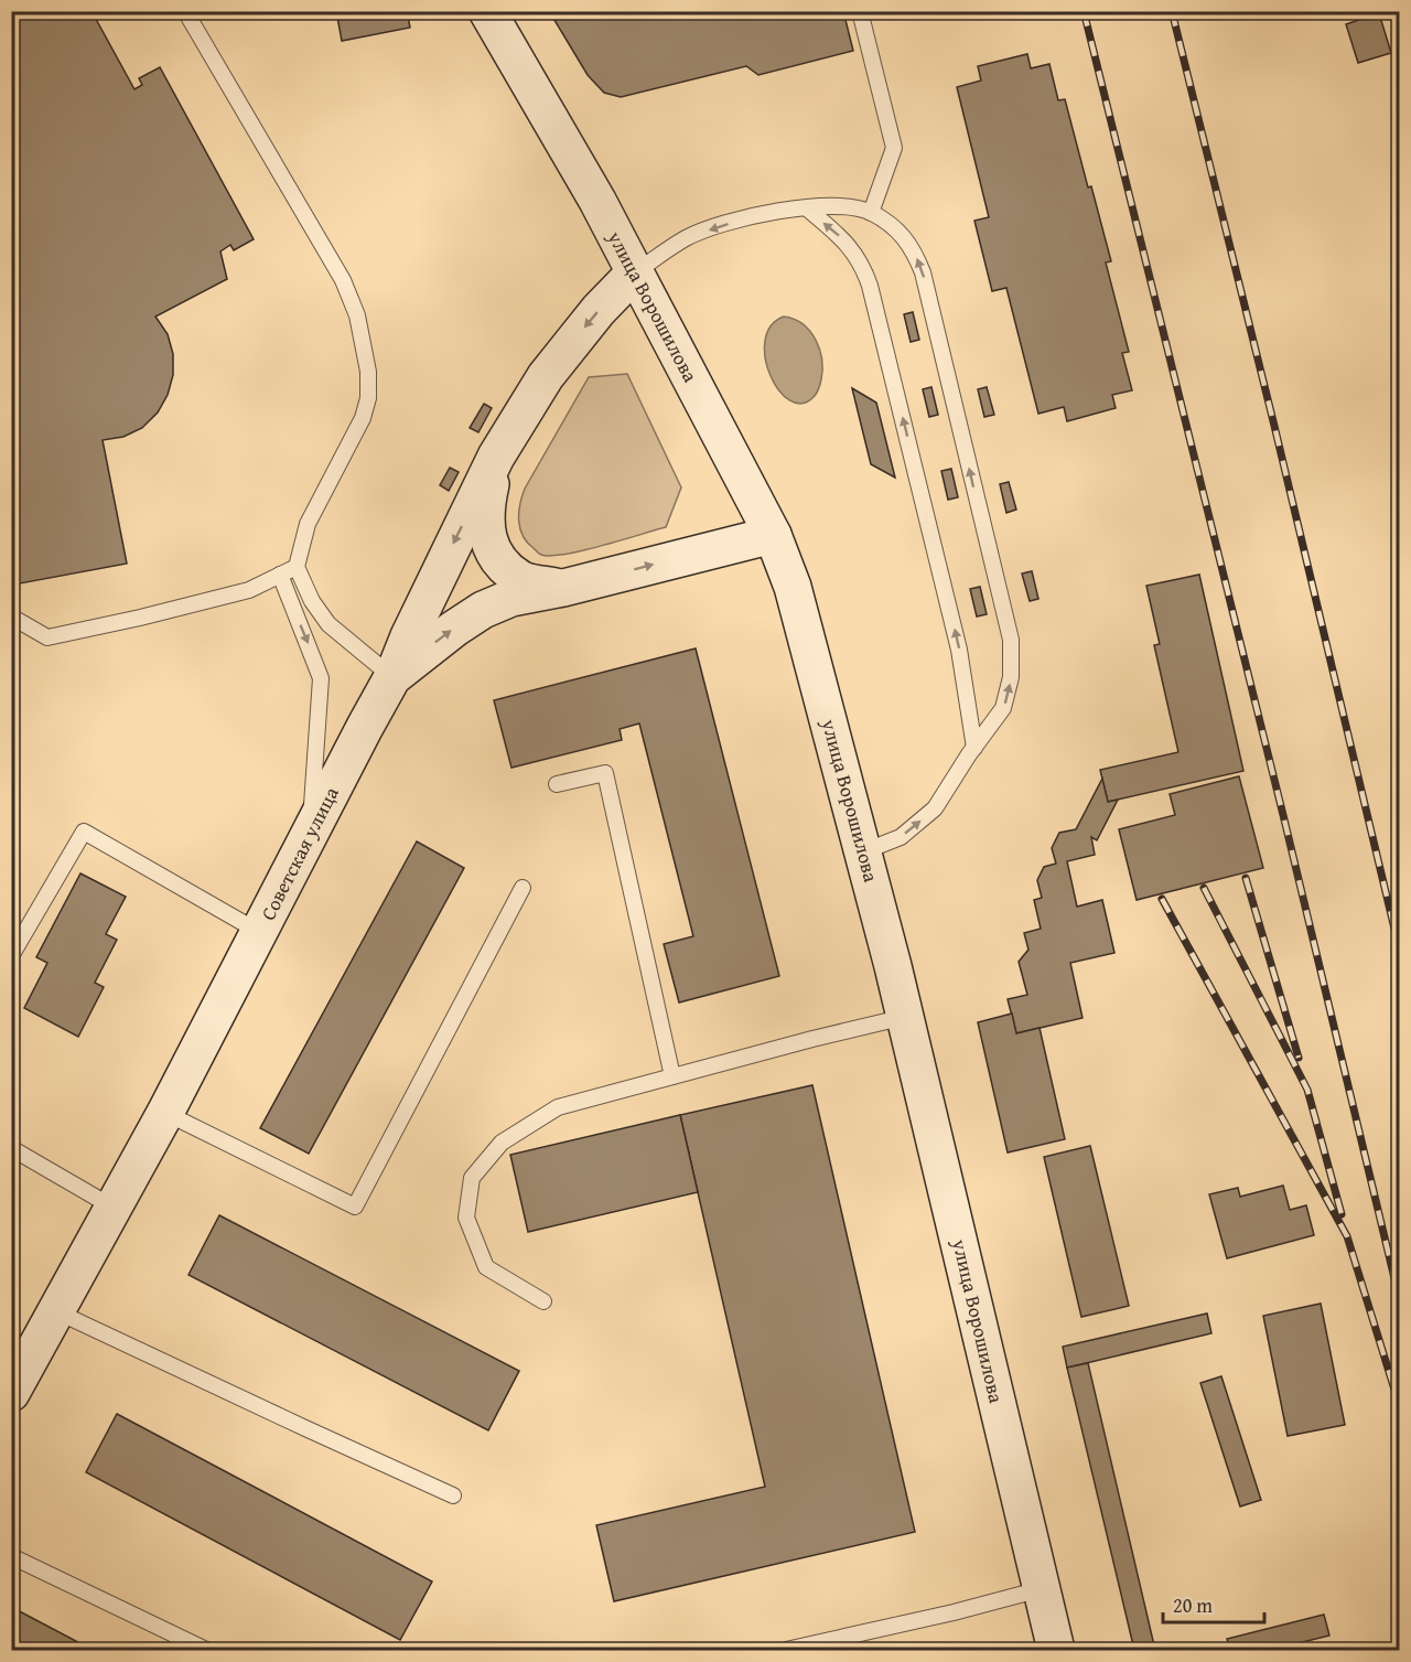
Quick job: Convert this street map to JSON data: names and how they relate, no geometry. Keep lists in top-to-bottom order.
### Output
{
  "streets": {
    "street": ["улица Ворошилова", "Советская улица"]
  },
  "crossings": [
    ["улица Ворошилова", "Советская улица"]
  ],
  "scale_bar": "20 m"
}
